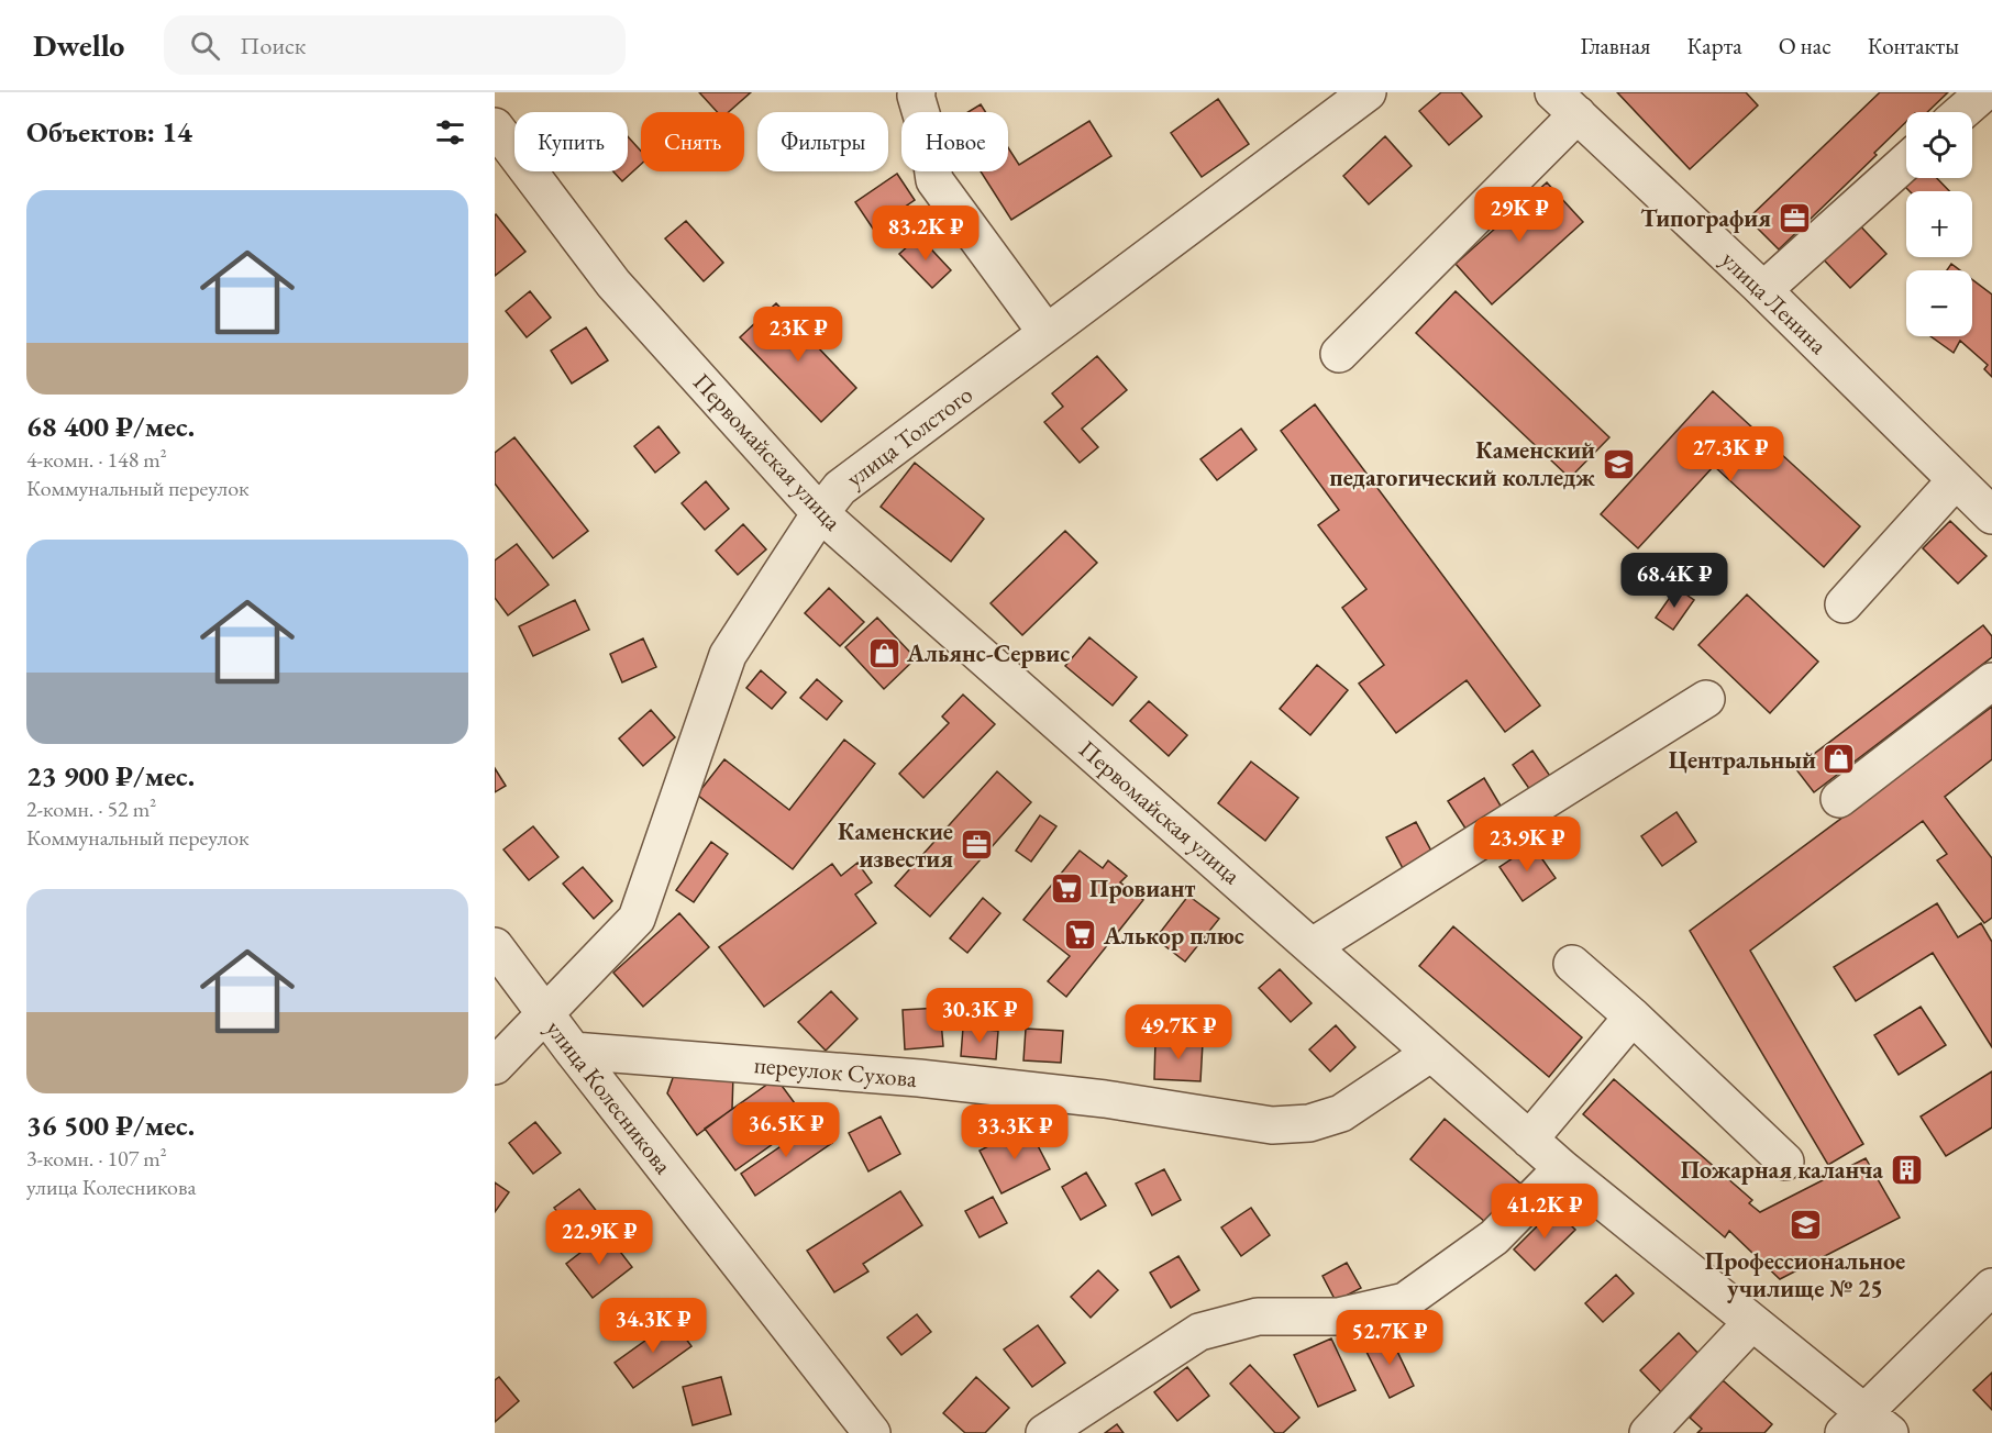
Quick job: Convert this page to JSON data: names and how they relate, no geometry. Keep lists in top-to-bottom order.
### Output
{
  "streets": {
    "street": [
      "улица Ленина",
      "улица Толстого",
      "Первомайская улица",
      "переулок Сухова",
      "улица Колесникова"
    ]
  },
  "crossings": [
    ["улица Толстого", "Первомайская улица"],
    ["улица Толстого", "улица Колесникова"],
    ["Первомайская улица", "переулок Сухова"],
    ["переулок Сухова", "улица Колесникова"]
  ],
  "places": {
    "office": ["Типография", "Каменские известия"],
    "school or university": ["Каменский педагогический колледж", "Профессиональное училище № 25"],
    "shop": ["Альянс-Сервис", "Центральный"],
    "supermarket": ["Провиант", "Алькор плюс"],
    "building": ["Пожарная каланча"]
  },
  "page": {
    "header": "Dwello",
    "search": "Поиск",
    "nav": [
      "Главная",
      "Карта",
      "О нас",
      "Контакты"
    ],
    "heading": "Объектов: 14",
    "map_buttons": ["+", "−"],
    "chip": [
      "Купить",
      "Снять",
      "Фильтры",
      "Новое"
    ],
    "list": [
      {
        "name": "68 400 ₽/мес.",
        "note": "4-комн. · 148 m² · Коммунальный переулок"
      },
      {
        "name": "23 900 ₽/мес.",
        "note": "2-комн. · 52 m² · Коммунальный переулок"
      },
      {
        "name": "36 500 ₽/мес.",
        "note": "3-комн. · 107 m² · улица Колесникова"
      }
    ],
    "price": [
      "29K ₽",
      "83.2K ₽",
      "23K ₽",
      "27.3K ₽",
      "68.4K ₽",
      "23.9K ₽",
      "30.3K ₽",
      "49.7K ₽",
      "36.5K ₽",
      "33.3K ₽",
      "41.2K ₽",
      "22.9K ₽",
      "34.3K ₽",
      "52.7K ₽"
    ]
  }
}
